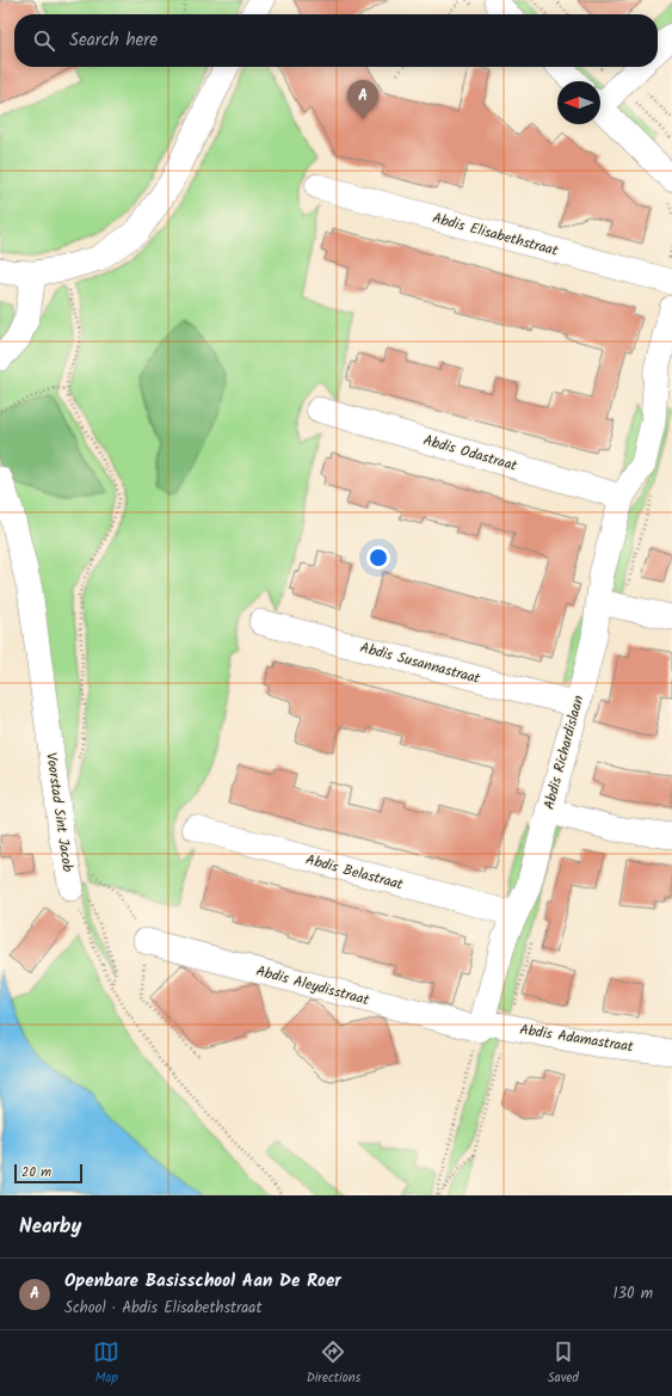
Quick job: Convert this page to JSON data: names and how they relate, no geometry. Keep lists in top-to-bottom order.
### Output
{
  "streets": {
    "street": [
      "Abdis Elisabethstraat",
      "Abdis Odastraat",
      "Abdis Susannastraat",
      "Abdis Richardislaan",
      "Voorstad Sint Jacob",
      "Abdis Belastraat",
      "Abdis Aleydisstraat",
      "Abdis Adamastraat"
    ]
  },
  "crossings": [
    ["Abdis Odastraat", "Abdis Richardislaan"],
    ["Abdis Susannastraat", "Abdis Richardislaan"],
    ["Abdis Richardislaan", "Abdis Belastraat"],
    ["Abdis Richardislaan", "Abdis Aleydisstraat"],
    ["Abdis Richardislaan", "Abdis Adamastraat"],
    ["Abdis Aleydisstraat", "Abdis Adamastraat"]
  ],
  "scale_bar": "20 m",
  "north": "left",
  "page": {
    "search": "Search here",
    "pins": "A",
    "scale": "20 m",
    "heading": "Nearby",
    "list": [
      {
        "mark": "A",
        "name": "Openbare Basisschool Aan De Roer",
        "note": "School · Abdis Elisabethstraat",
        "value": "130 m"
      }
    ],
    "nav": ["Map", "Directions", "Saved"]
  }
}
